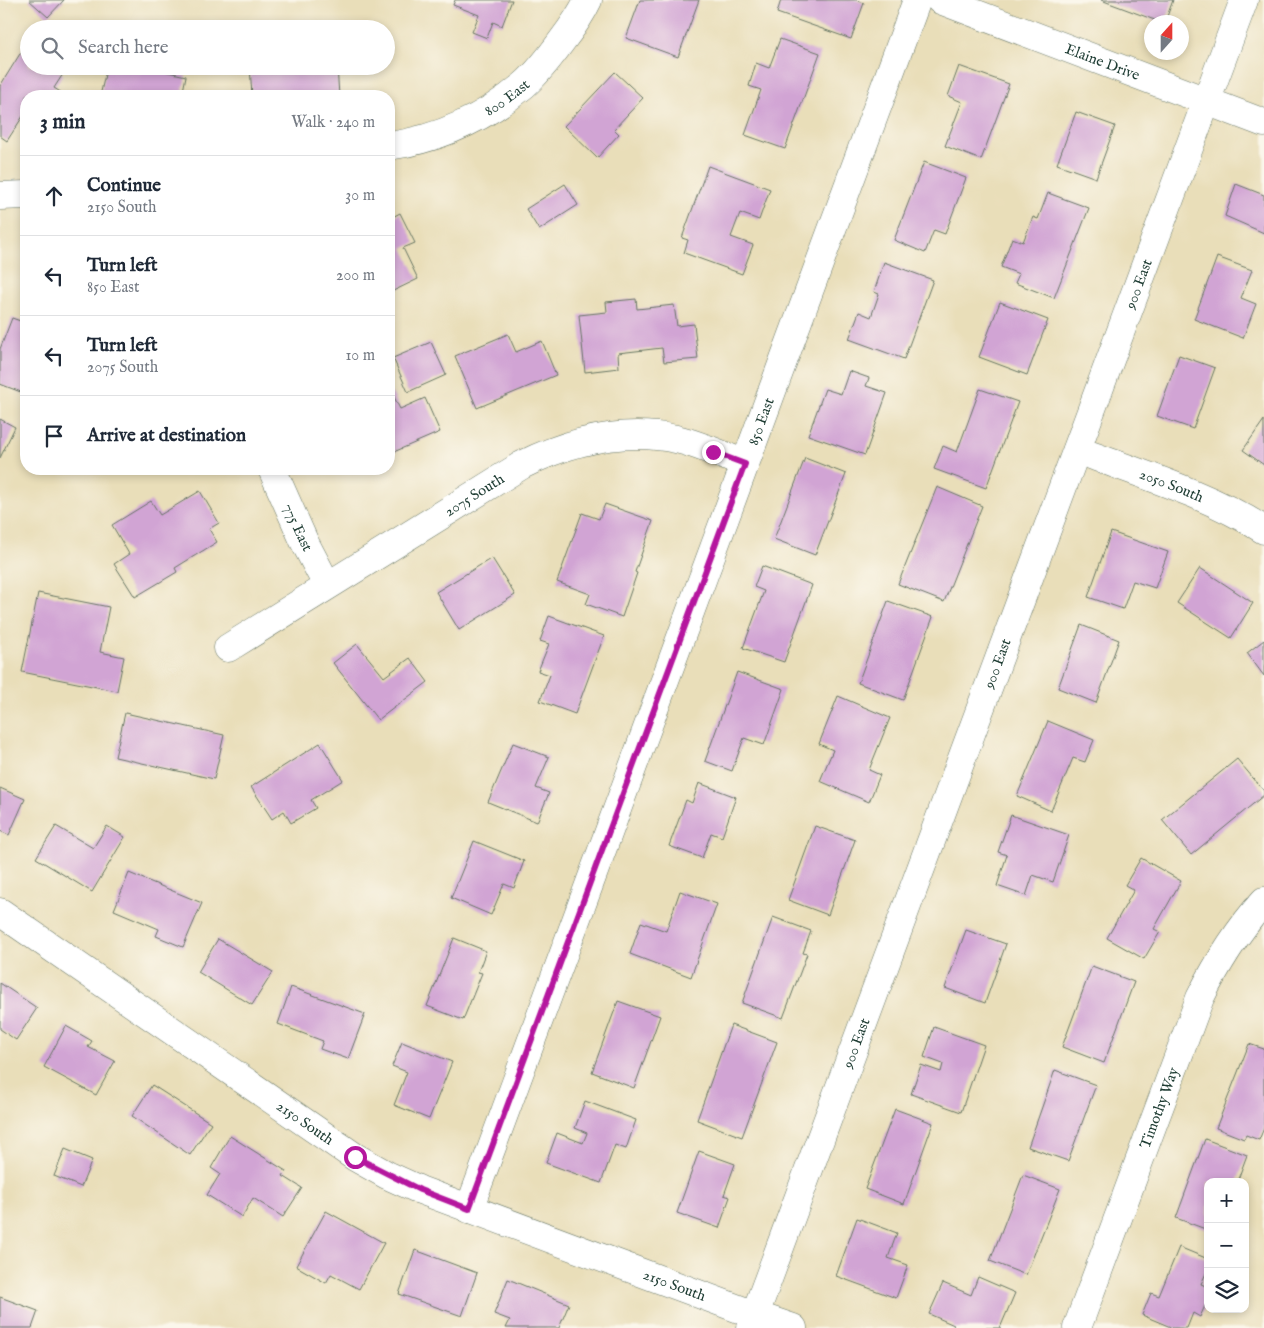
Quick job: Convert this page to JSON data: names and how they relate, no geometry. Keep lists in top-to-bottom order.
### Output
{
  "streets": {
    "street": [
      "Elaine Drive",
      "800 East",
      "900 East",
      "850 East",
      "2050 South",
      "2075 South",
      "775 East",
      "Timothy Way",
      "2150 South"
    ]
  },
  "crossings": [
    ["Elaine Drive", "900 East"],
    ["900 East", "2050 South"],
    ["900 East", "2150 South"],
    ["850 East", "2075 South"],
    ["850 East", "2150 South"],
    ["2075 South", "775 East"]
  ],
  "north": "top",
  "page": {
    "search": "Search here",
    "heading": ["3 min", "Walk · 240 m"],
    "list": [
      ["Continue", "2150 South", "30 m"],
      ["Turn left", "850 East", "200 m"],
      ["Turn left", "2075 South", "10 m"],
      "Arrive at destination"
    ],
    "map_buttons": ["+", "−"]
  }
}
